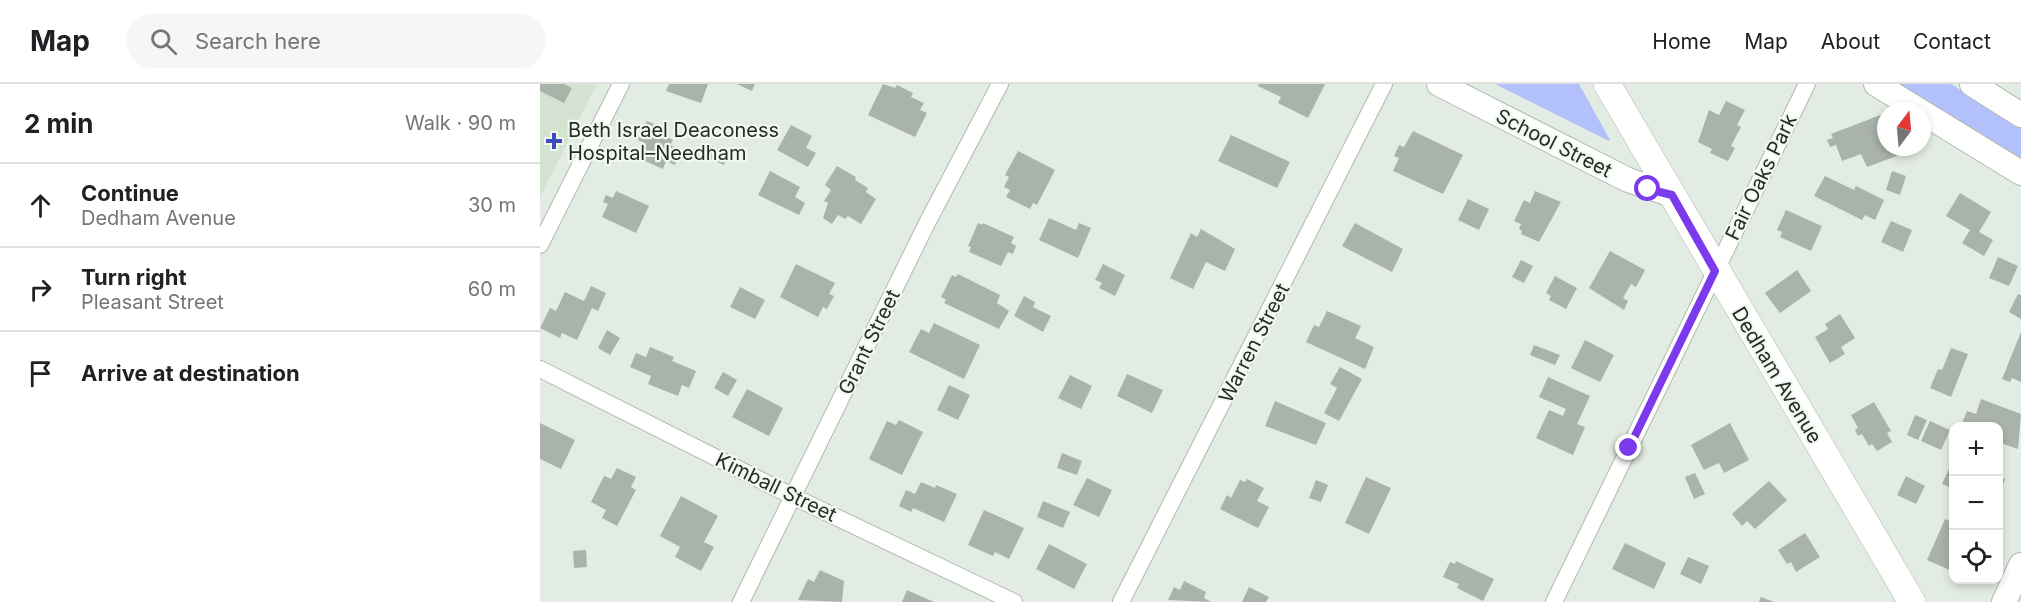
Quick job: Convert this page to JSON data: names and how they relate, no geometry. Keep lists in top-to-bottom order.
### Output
{
  "streets": {
    "main road": ["Dedham Avenue"],
    "street": [
      "School Street",
      "Fair Oaks Park",
      "Grant Street",
      "Warren Street",
      "Kimball Street"
    ]
  },
  "crossings": [
    ["School Street", "Dedham Avenue"],
    ["Fair Oaks Park", "Dedham Avenue"],
    ["Grant Street", "Kimball Street"]
  ],
  "places": {
    "health": ["Beth Israel Deaconess Hospital–Needham"]
  },
  "north": "top",
  "page": {
    "header": "Map",
    "search": "Search here",
    "nav": [
      "Home",
      "Map",
      "About",
      "Contact"
    ],
    "heading": ["2 min", "Walk · 90 m"],
    "list": [
      ["Continue", "Dedham Avenue", "30 m"],
      ["Turn right", "Pleasant Street", "60 m"],
      "Arrive at destination"
    ],
    "map_buttons": ["+", "−"]
  }
}
